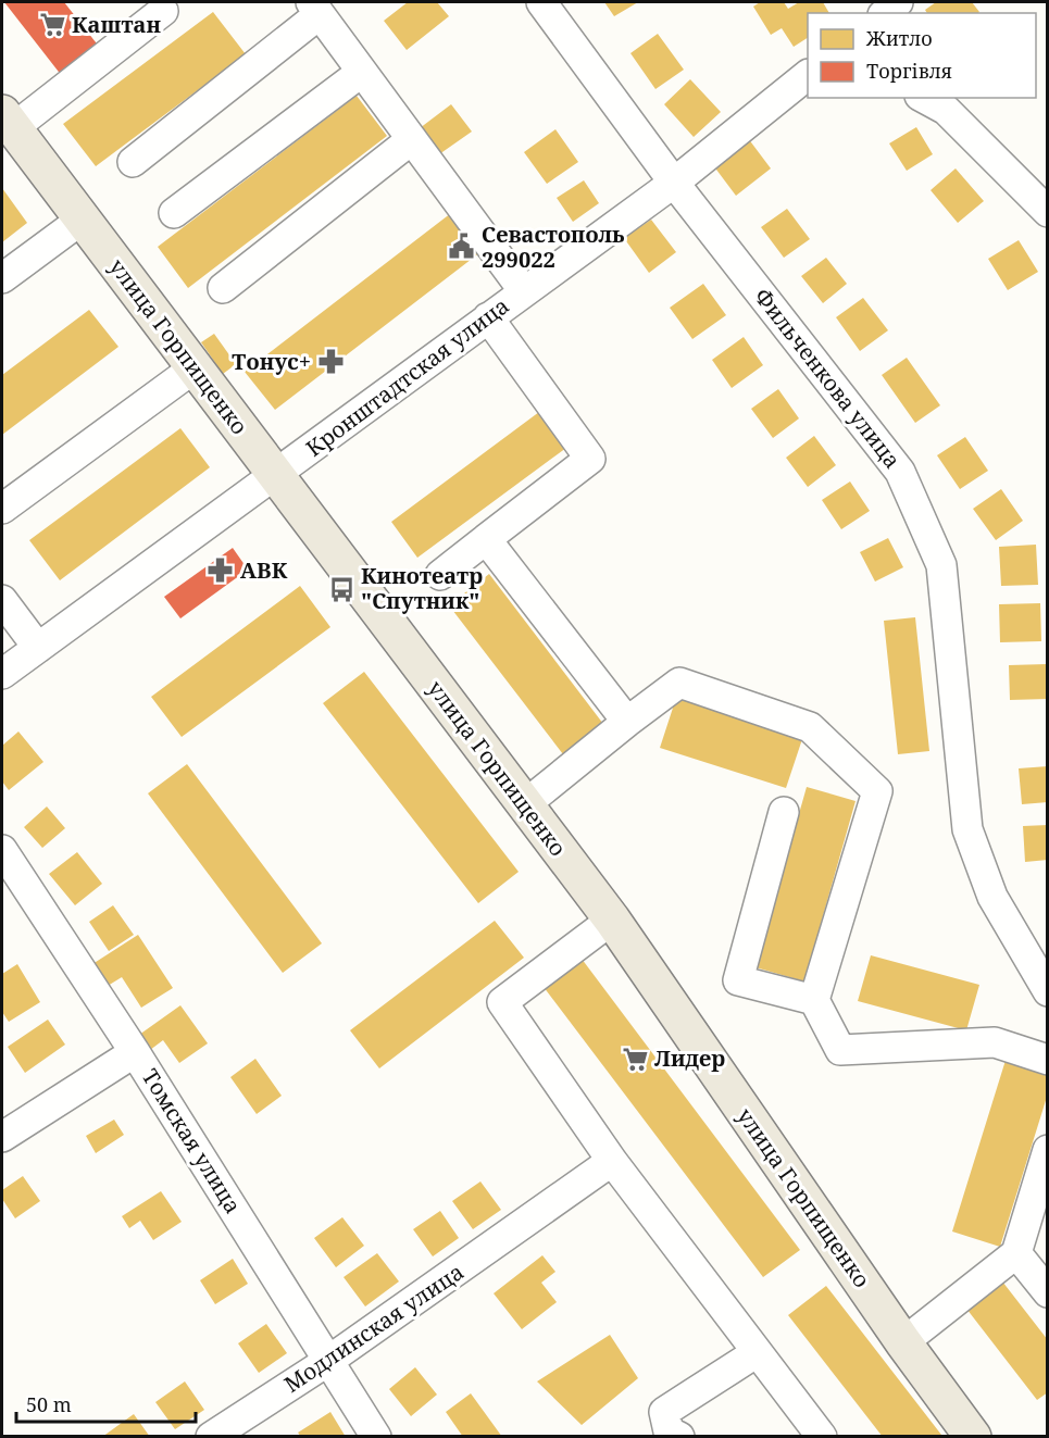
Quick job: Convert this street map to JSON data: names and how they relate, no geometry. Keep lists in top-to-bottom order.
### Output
{
  "streets": {
    "main road": ["улица Горпищенко"],
    "street": [
      "Кронштадтская улица",
      "Фильченкова улица",
      "Томская улица",
      "Модлинская улица"
    ]
  },
  "crossings": [
    ["улица Горпищенко", "Кронштадтская улица"],
    ["Кронштадтская улица", "Фильченкова улица"],
    ["Томская улица", "Модлинская улица"]
  ],
  "places": {
    "supermarket": ["Каштан", "Лидер"],
    "public building": ["Севастополь 299022"],
    "pharmacy": ["Тонус+", "АВК"],
    "bus stop": ["Кинотеатр \"Спутник\""]
  },
  "legend": ["Житло", "Торгівля"],
  "scale_bar": "50 m"
}
